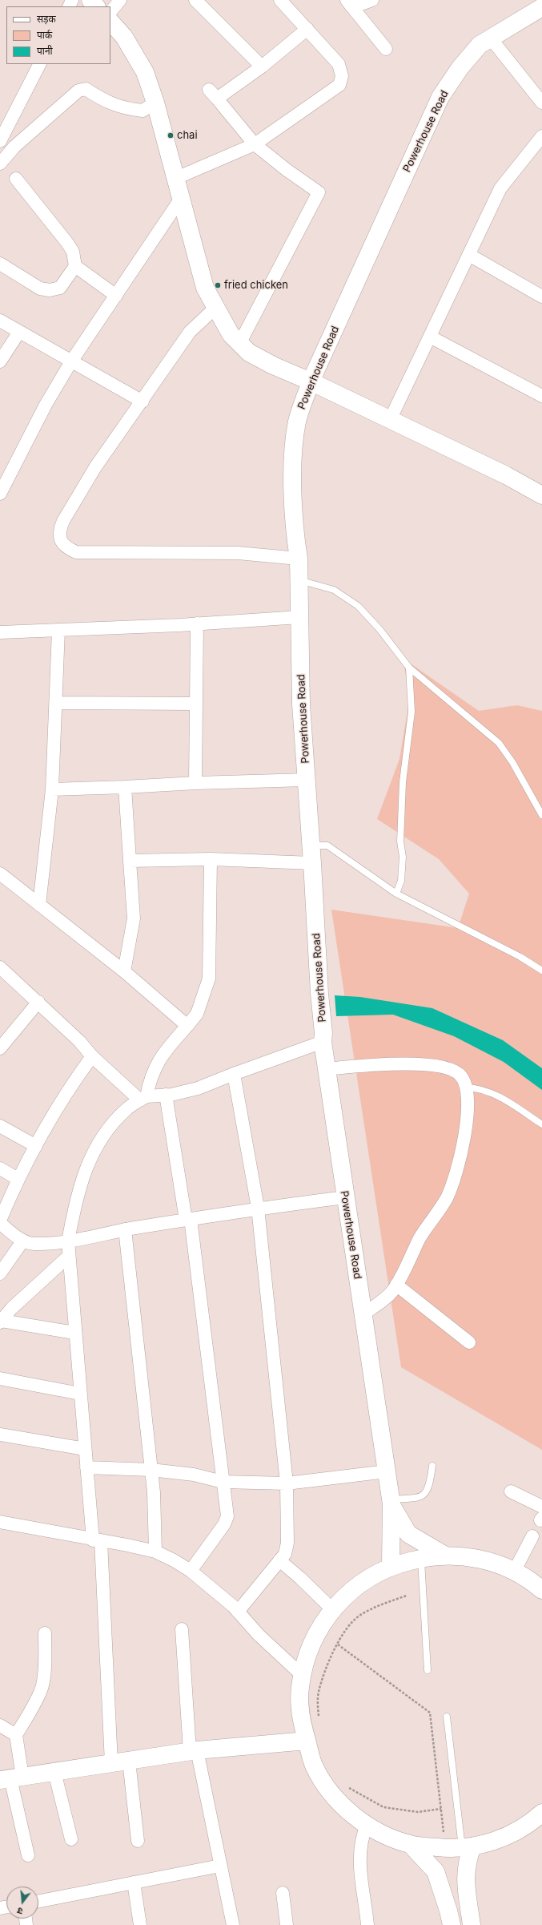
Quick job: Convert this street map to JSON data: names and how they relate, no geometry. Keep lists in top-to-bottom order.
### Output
{
  "streets": {
    "main road": ["Powerhouse Road"]
  },
  "places": ["chai", "fried chicken"],
  "legend": ["सड़क", "पार्क", "पानी"],
  "north": "bottom"
}
